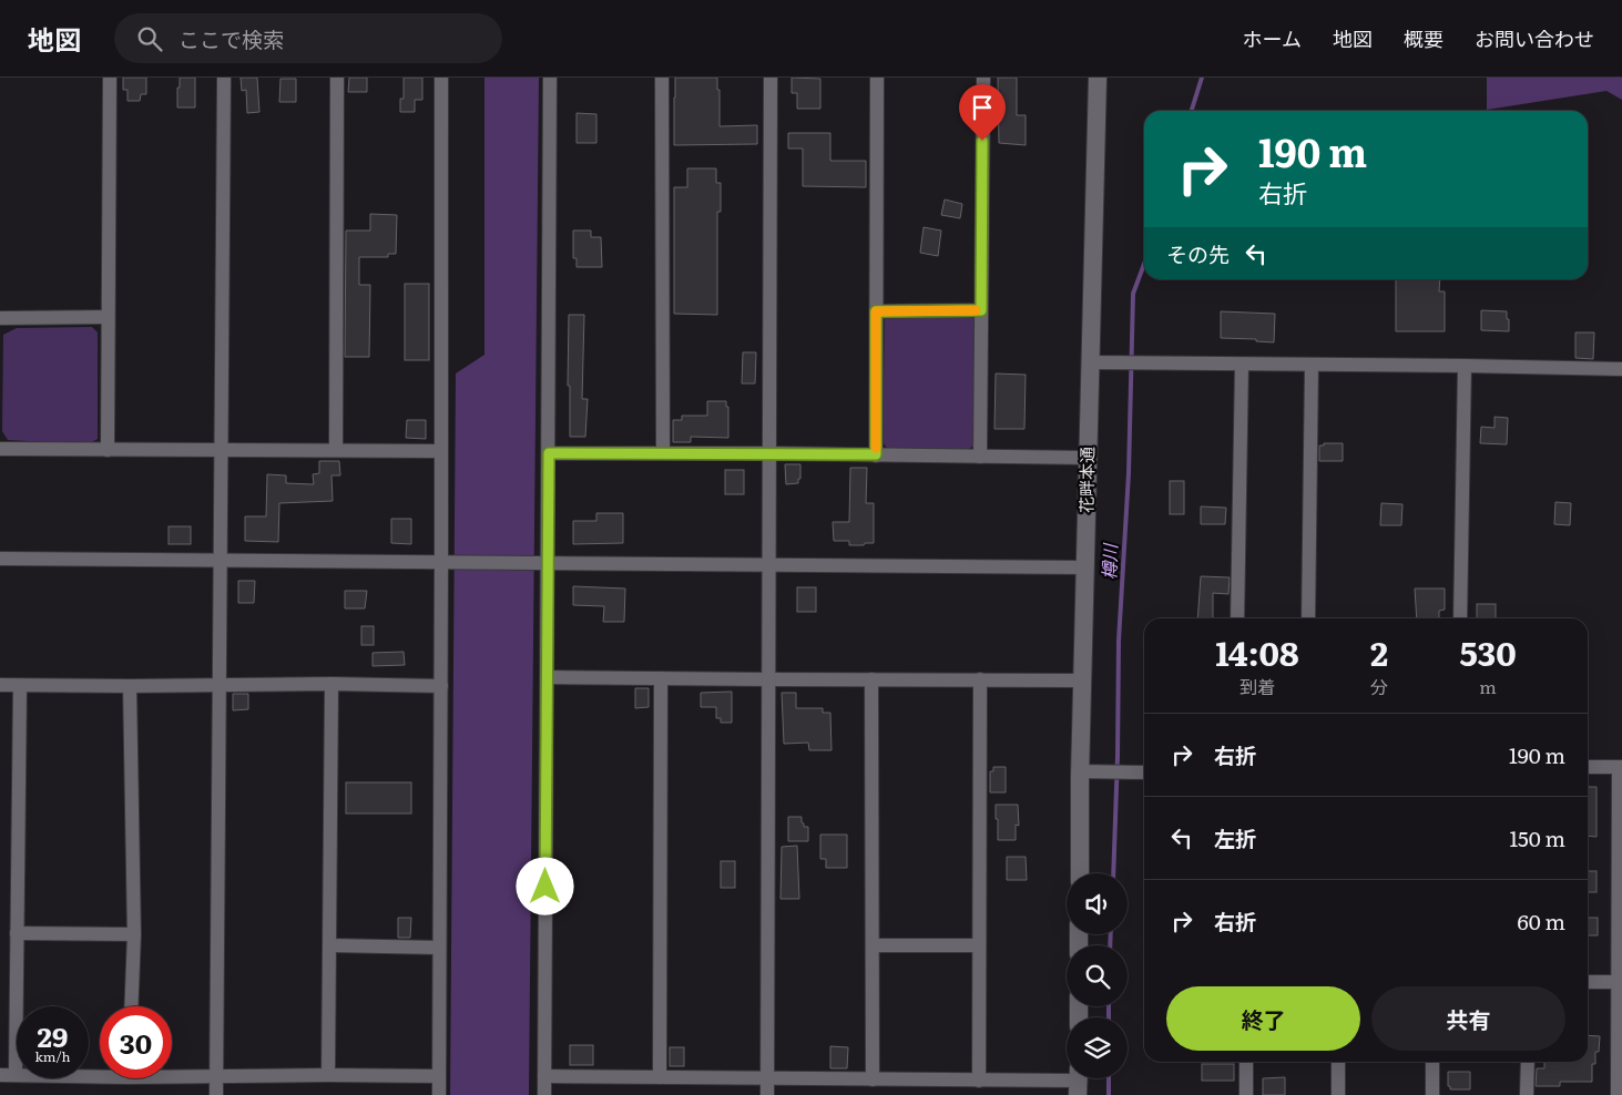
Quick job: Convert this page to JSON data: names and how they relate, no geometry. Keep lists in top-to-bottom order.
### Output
{
  "streets": {
    "street": ["花畔本通"]
  },
  "water": ["樽川"],
  "page": {
    "header": "地図",
    "search": "ここで検索",
    "nav": [
      "ホーム",
      "地図",
      "概要",
      "お問い合わせ"
    ],
    "turn": ["190 m", "右折"],
    "then": "その先",
    "eta": [
      "14:08",
      "到着",
      "2",
      "分",
      "530",
      "m"
    ],
    "list": [
      {
        "name": "右折",
        "value": "190 m"
      },
      {
        "name": "左折",
        "value": "150 m"
      },
      {
        "name": "右折",
        "value": "60 m"
      }
    ],
    "buttons": ["終了", "共有"],
    "speed": "29 km/h",
    "limit": "30"
  }
}
